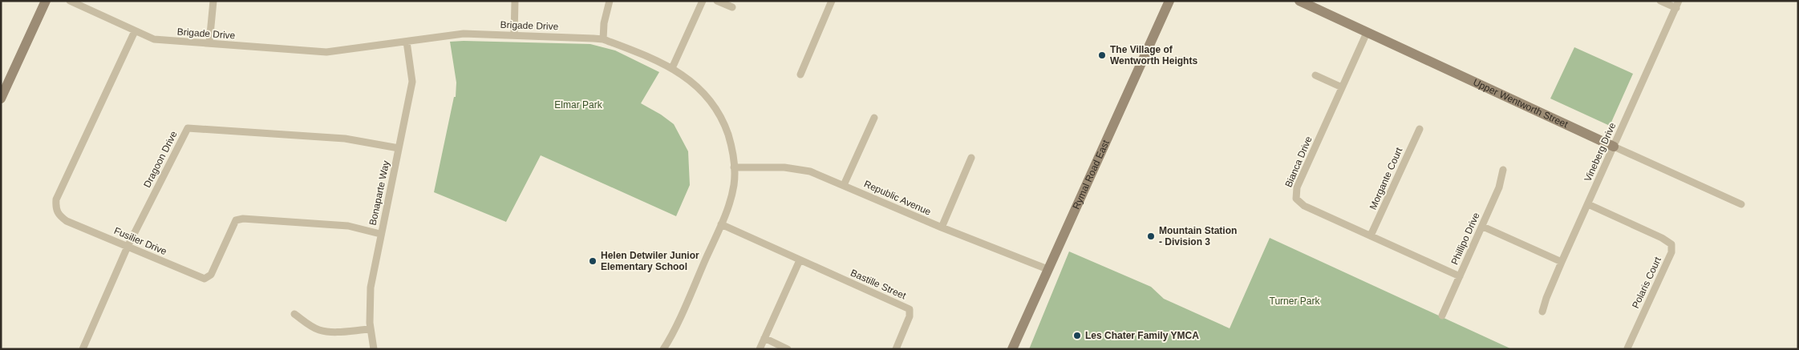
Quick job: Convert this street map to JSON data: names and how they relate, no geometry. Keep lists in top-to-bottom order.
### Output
{
  "streets": {
    "main road": ["Upper Wentworth Street", "Rymal Road East"],
    "street": [
      "Brigade Drive",
      "Vineberg Drive",
      "Dragoon Drive",
      "Bianca Drive",
      "Morgante Court",
      "Bonaparte Way",
      "Republic Avenue",
      "Phillipo Drive",
      "Fusilier Drive",
      "Polaris Court",
      "Bastille Street"
    ]
  },
  "crossings": [
    ["Brigade Drive", "Bonaparte Way"],
    ["Brigade Drive", "Republic Avenue"],
    ["Brigade Drive", "Fusilier Drive"],
    ["Brigade Drive", "Bastille Street"],
    ["Upper Wentworth Street", "Vineberg Drive"],
    ["Upper Wentworth Street", "Bianca Drive"],
    ["Vineberg Drive", "Polaris Court"],
    ["Dragoon Drive", "Bonaparte Way"],
    ["Dragoon Drive", "Fusilier Drive"],
    ["Bianca Drive", "Morgante Court"],
    ["Bianca Drive", "Phillipo Drive"],
    ["Rymal Road East", "Republic Avenue"],
    ["Bonaparte Way", "Fusilier Drive"]
  ],
  "parks": ["Elmar Park", "Turner Park"],
  "places": [
    "The Village of Wentworth Heights",
    "Mountain Station - Division 3",
    "Helen Detwiler Junior Elementary School",
    "Les Chater Family YMCA"
  ]
}
